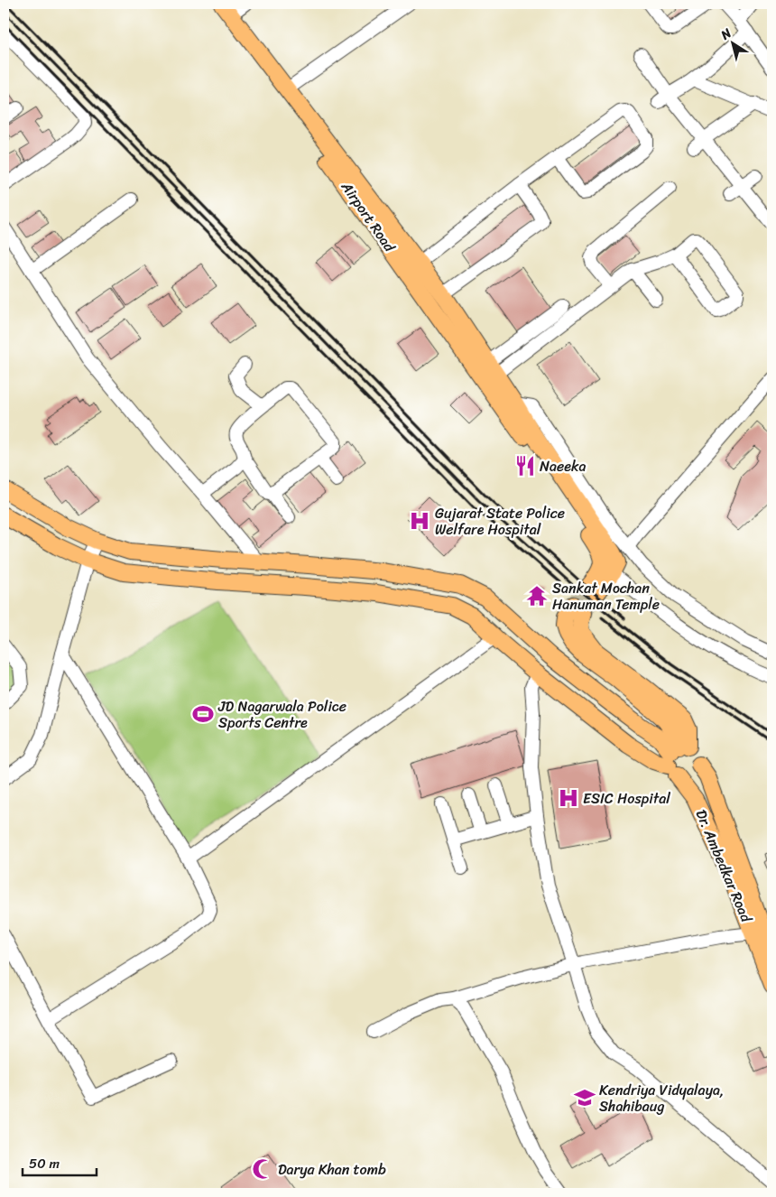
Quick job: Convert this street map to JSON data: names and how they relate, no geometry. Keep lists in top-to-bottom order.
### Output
{
  "streets": {
    "main road": ["Airport Road", "Dr. Ambedkar Road"]
  },
  "places": {
    "restaurant": ["Naeeka"],
    "hospital": ["Gujarat State Police Welfare Hospital", "ESIC Hospital"],
    "temple": ["Sankat Mochan Hanuman Temple"],
    "sports": ["JD Nagarwala Police Sports Centre"],
    "school or university": ["Kendriya Vidyalaya, Shahibaug"],
    "mosque": ["Darya Khan tomb"]
  },
  "scale_bar": "50 m",
  "north": "top left"
}
